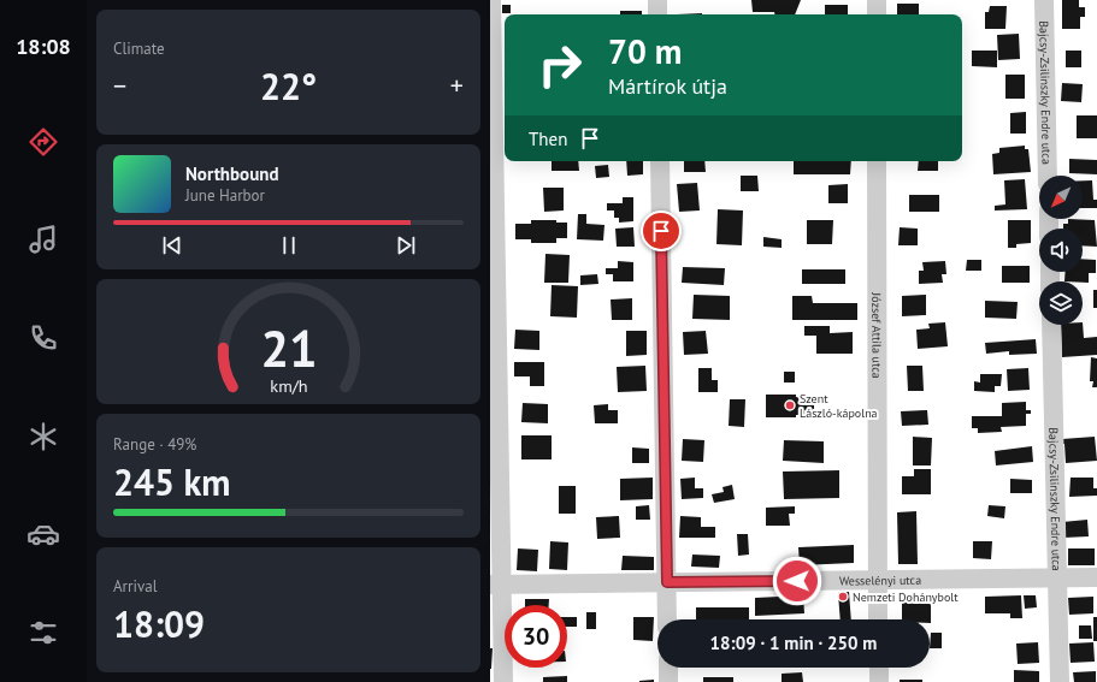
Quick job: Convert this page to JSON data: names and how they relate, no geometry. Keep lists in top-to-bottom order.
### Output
{
  "streets": {
    "street": ["Bajcsy-Zsilinszky Endre utca", "József Attila utca", "Wesselényi utca"]
  },
  "crossings": [
    ["Bajcsy-Zsilinszky Endre utca", "Wesselényi utca"],
    ["József Attila utca", "Wesselényi utca"]
  ],
  "places": ["Szent László-kápolna", "Nemzeti Dohánybolt"],
  "north": "bottom left",
  "page": {
    "tabs": "18:08",
    "tile": [
      "Climate",
      ["Range · 49%", "245 km"],
      ["Arrival", "18:09"]
    ],
    "turn": ["70 m", "Mártírok útja"],
    "heat": ["−", "22°", "+"],
    "then": "Then",
    "song": ["Northbound", "June Harbor"],
    "limit": "30",
    "trip": "18:09 · 1 min · 250 m",
    "gauge": ["21", "km/h"]
  }
}
